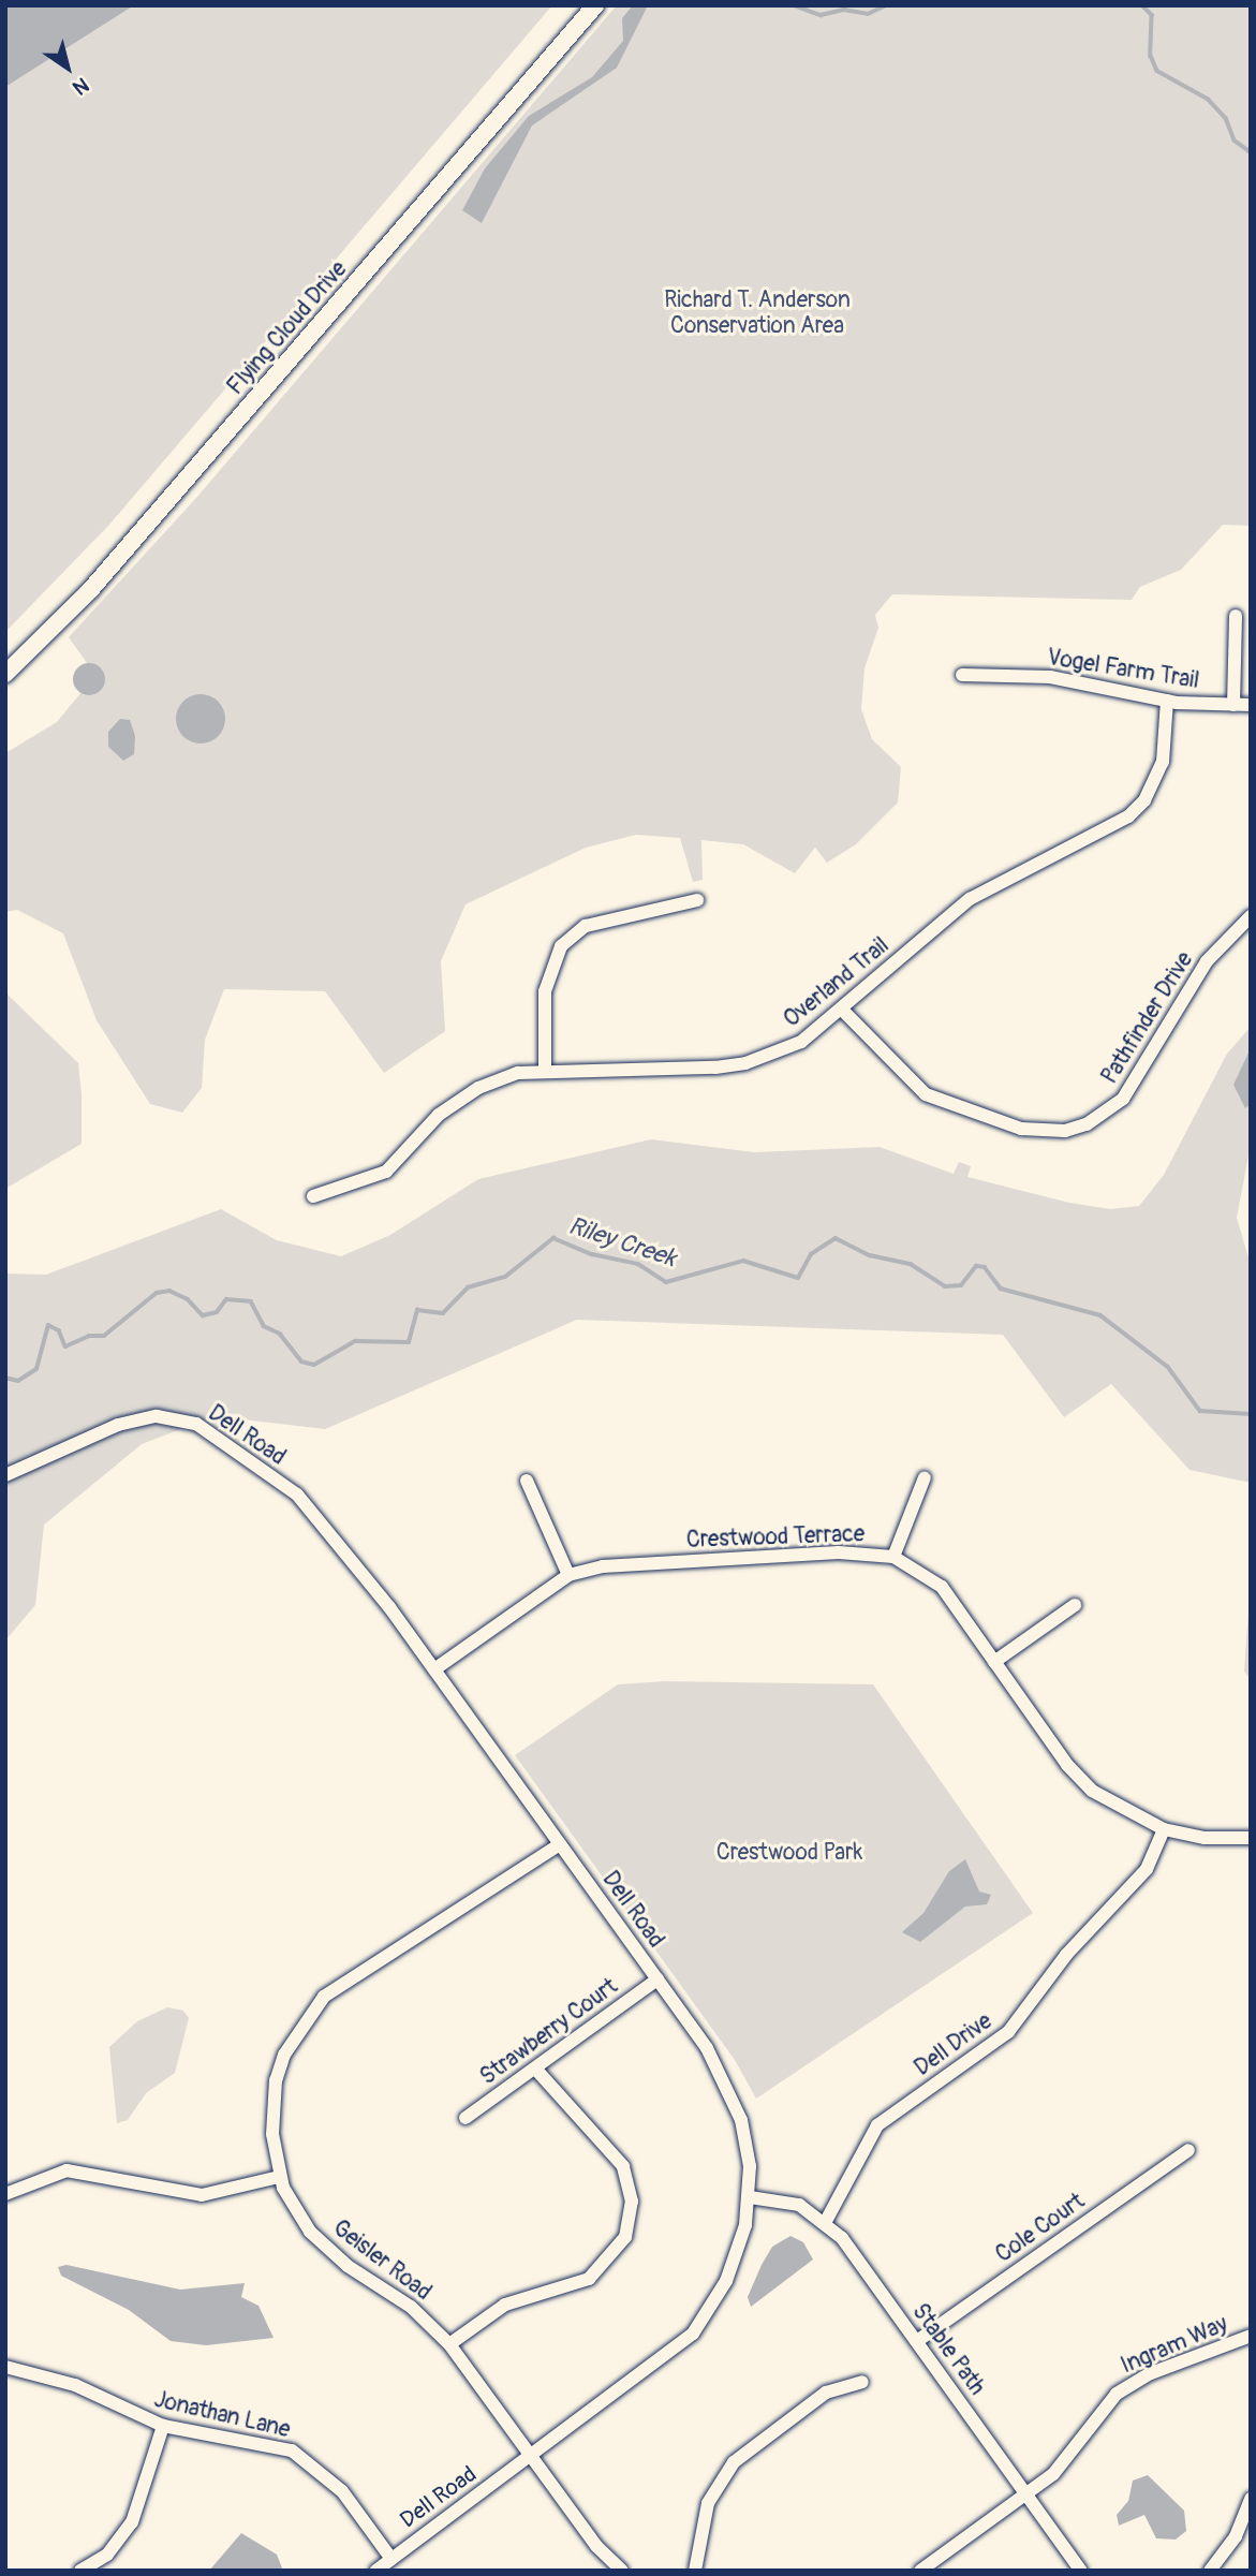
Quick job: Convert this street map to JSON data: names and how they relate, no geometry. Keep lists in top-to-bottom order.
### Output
{
  "streets": {
    "main road": ["Flying Cloud Drive"],
    "street": [
      "Vogel Farm Trail",
      "Overland Trail",
      "Pathfinder Drive",
      "Dell Road",
      "Crestwood Terrace",
      "Strawberry Court",
      "Dell Drive",
      "Cole Court",
      "Geisler Road",
      "Ingram Way",
      "Stable Path",
      "Jonathan Lane"
    ]
  },
  "crossings": [
    ["Vogel Farm Trail", "Overland Trail"],
    ["Overland Trail", "Pathfinder Drive"],
    ["Dell Road", "Crestwood Terrace"],
    ["Dell Road", "Strawberry Court"],
    ["Dell Road", "Geisler Road"],
    ["Dell Road", "Stable Path"],
    ["Dell Road", "Jonathan Lane"],
    ["Crestwood Terrace", "Dell Drive"],
    ["Dell Drive", "Stable Path"],
    ["Cole Court", "Stable Path"],
    ["Ingram Way", "Stable Path"]
  ],
  "water": ["Riley Creek"],
  "parks": ["Richard T. Anderson Conservation Area", "Crestwood Park"],
  "north": "bottom right"
}
